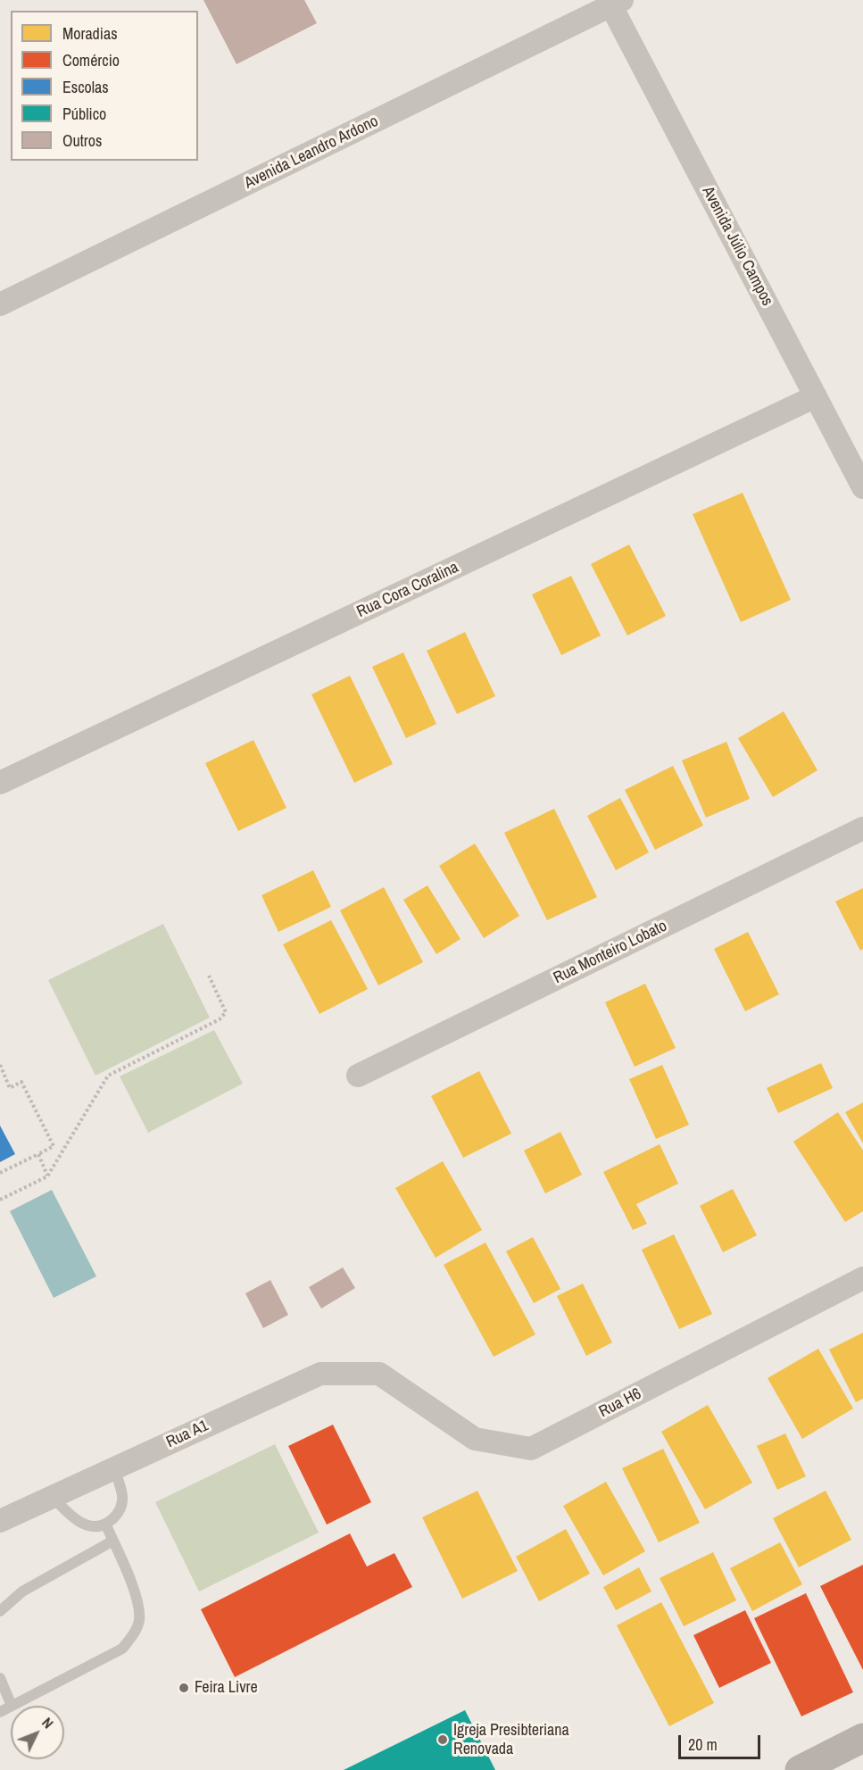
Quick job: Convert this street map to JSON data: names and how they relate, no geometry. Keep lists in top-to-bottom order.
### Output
{
  "streets": {
    "street": [
      "Avenida Leandro Ardono",
      "Avenida Júlio Campos",
      "Rua Cora Coralina",
      "Rua Monteiro Lobato",
      "Rua H6",
      "Rua A1"
    ]
  },
  "crossings": [
    ["Avenida Leandro Ardono", "Avenida Júlio Campos"],
    ["Avenida Júlio Campos", "Rua Cora Coralina"],
    ["Rua H6", "Rua A1"]
  ],
  "places": ["Feira Livre", "Igreja Presibteriana Renovada"],
  "legend": [
    "Moradias",
    "Comércio",
    "Escolas",
    "Público",
    "Outros"
  ],
  "scale_bar": "20 m",
  "north": "top right"
}
